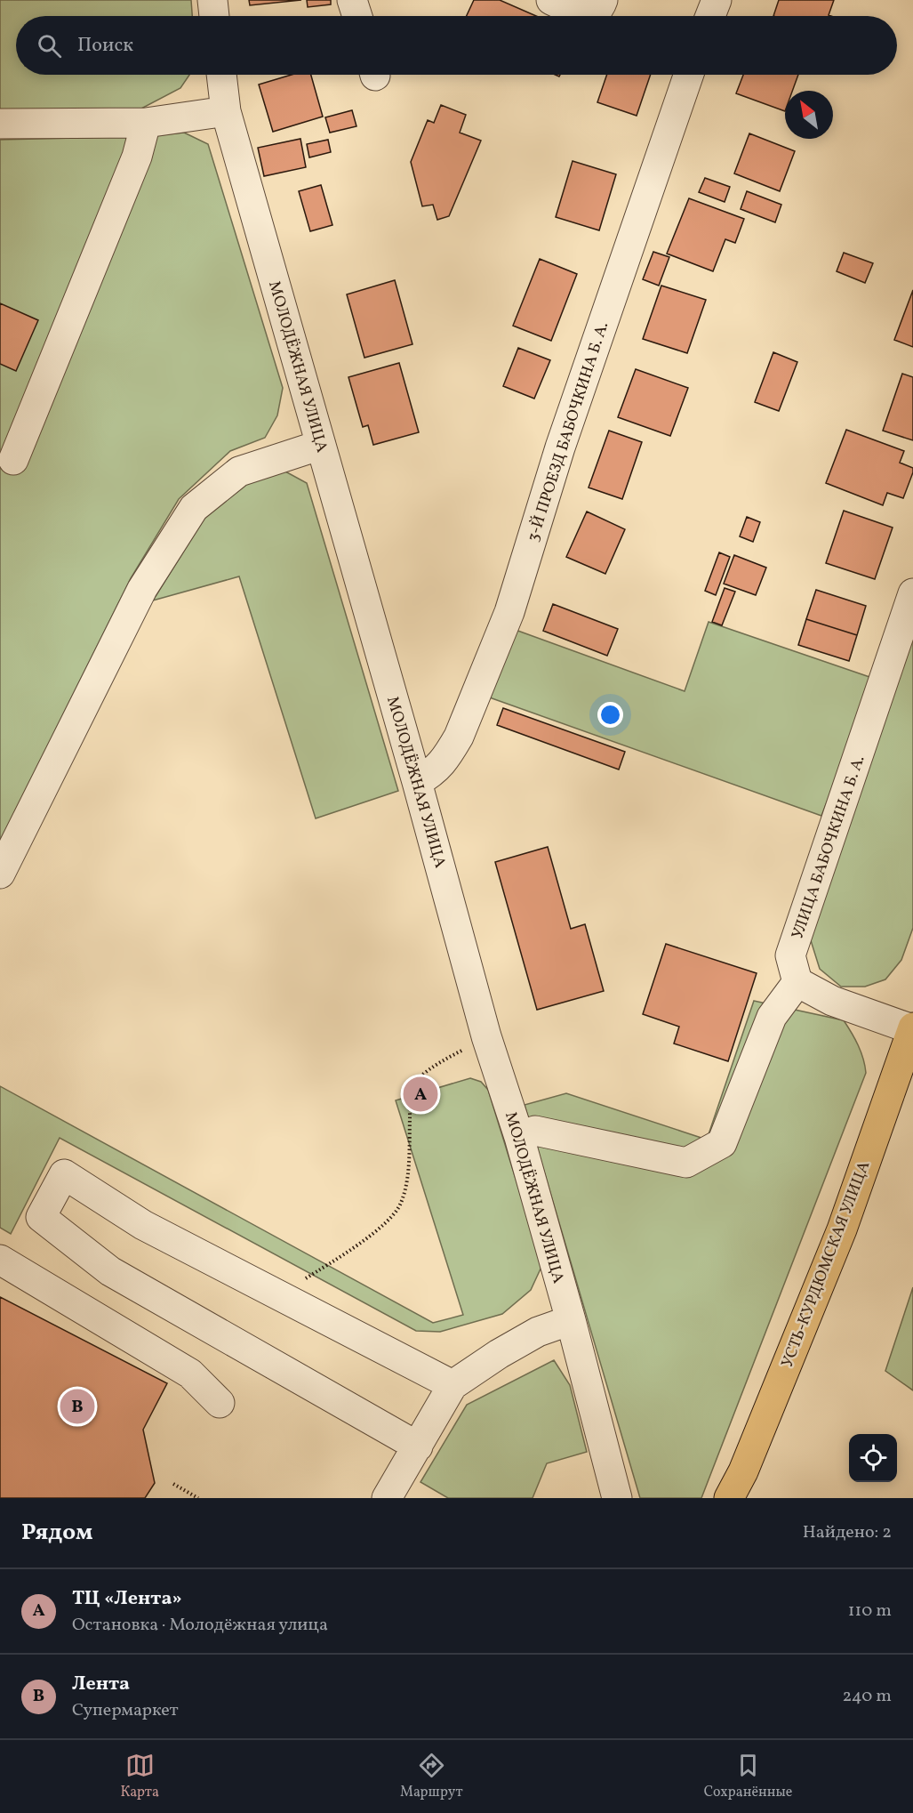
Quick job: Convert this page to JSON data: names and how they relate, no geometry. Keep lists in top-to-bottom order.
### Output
{
  "streets": {
    "main road": ["УСТЬ-КУРДЮМСКАЯ УЛИЦА"],
    "street": ["МОЛОДЁЖНАЯ УЛИЦА", "3-Й ПРОЕЗД БАБОЧКИНА Б. А.", "УЛИЦА БАБОЧКИНА Б. А."]
  },
  "crossings": [
    ["МОЛОДЁЖНАЯ УЛИЦА", "3-Й ПРОЕЗД БАБОЧКИНА Б. А."]
  ],
  "north": "top left",
  "page": {
    "search": "Поиск",
    "pins": ["A", "B"],
    "heading": ["Рядом", "Найдено: 2"],
    "list": [
      {
        "mark": "A",
        "name": "ТЦ «Лента»",
        "note": "Остановка · Молодёжная улица",
        "value": "110 m"
      },
      {
        "mark": "B",
        "name": "Лента",
        "note": "Супермаркет",
        "value": "240 m"
      }
    ],
    "nav": ["Карта", "Маршрут", "Сохранённые"]
  }
}
